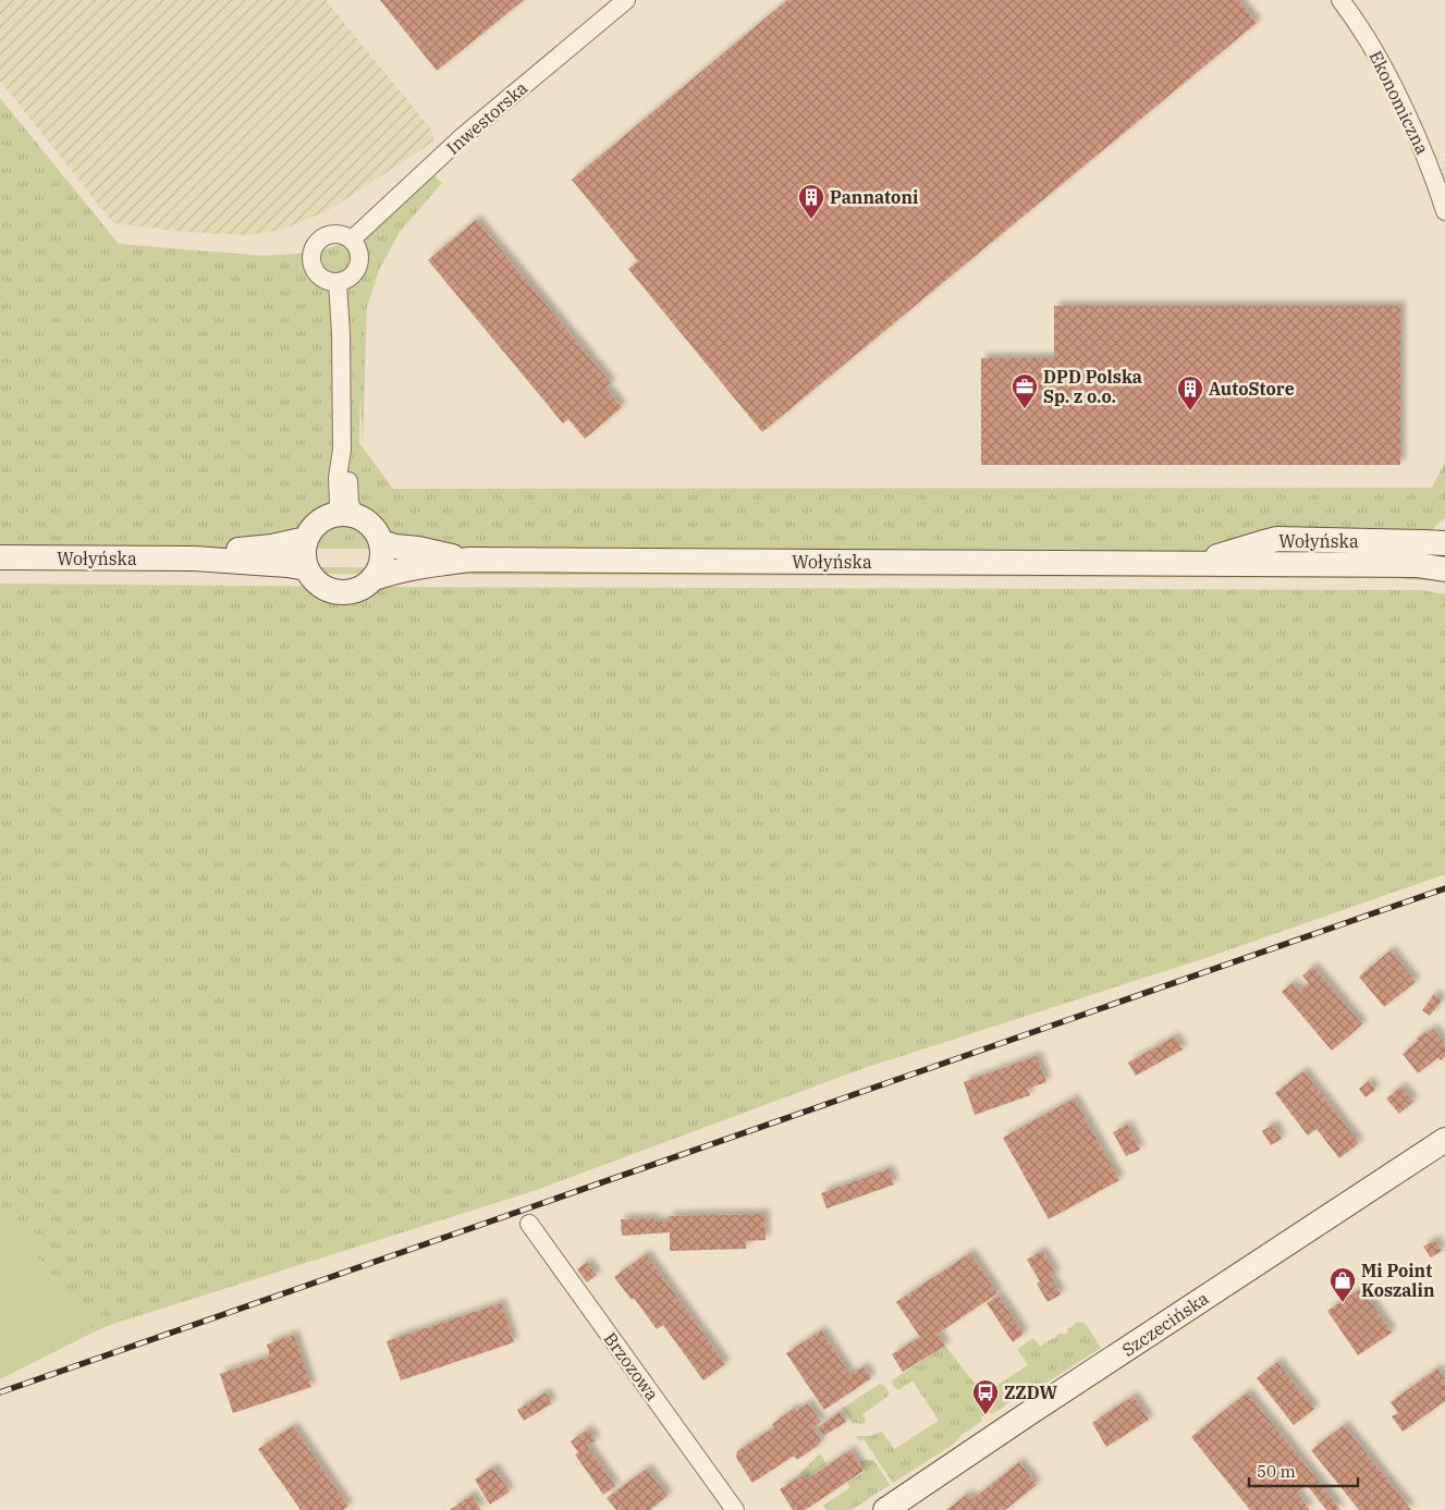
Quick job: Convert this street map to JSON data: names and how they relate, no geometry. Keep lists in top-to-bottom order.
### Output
{
  "streets": {
    "main road": ["Wołyńska", "Szczecińska"],
    "street": ["Ekonomiczna", "Inwestorska", "Brzozowa"]
  },
  "places": {
    "building": ["Pannatoni", "AutoStore"],
    "office": ["DPD Polska Sp. z o.o."],
    "shop": ["Mi Point Koszalin"],
    "bus stop": ["ZZDW"]
  },
  "scale_bar": "50 m"
}
